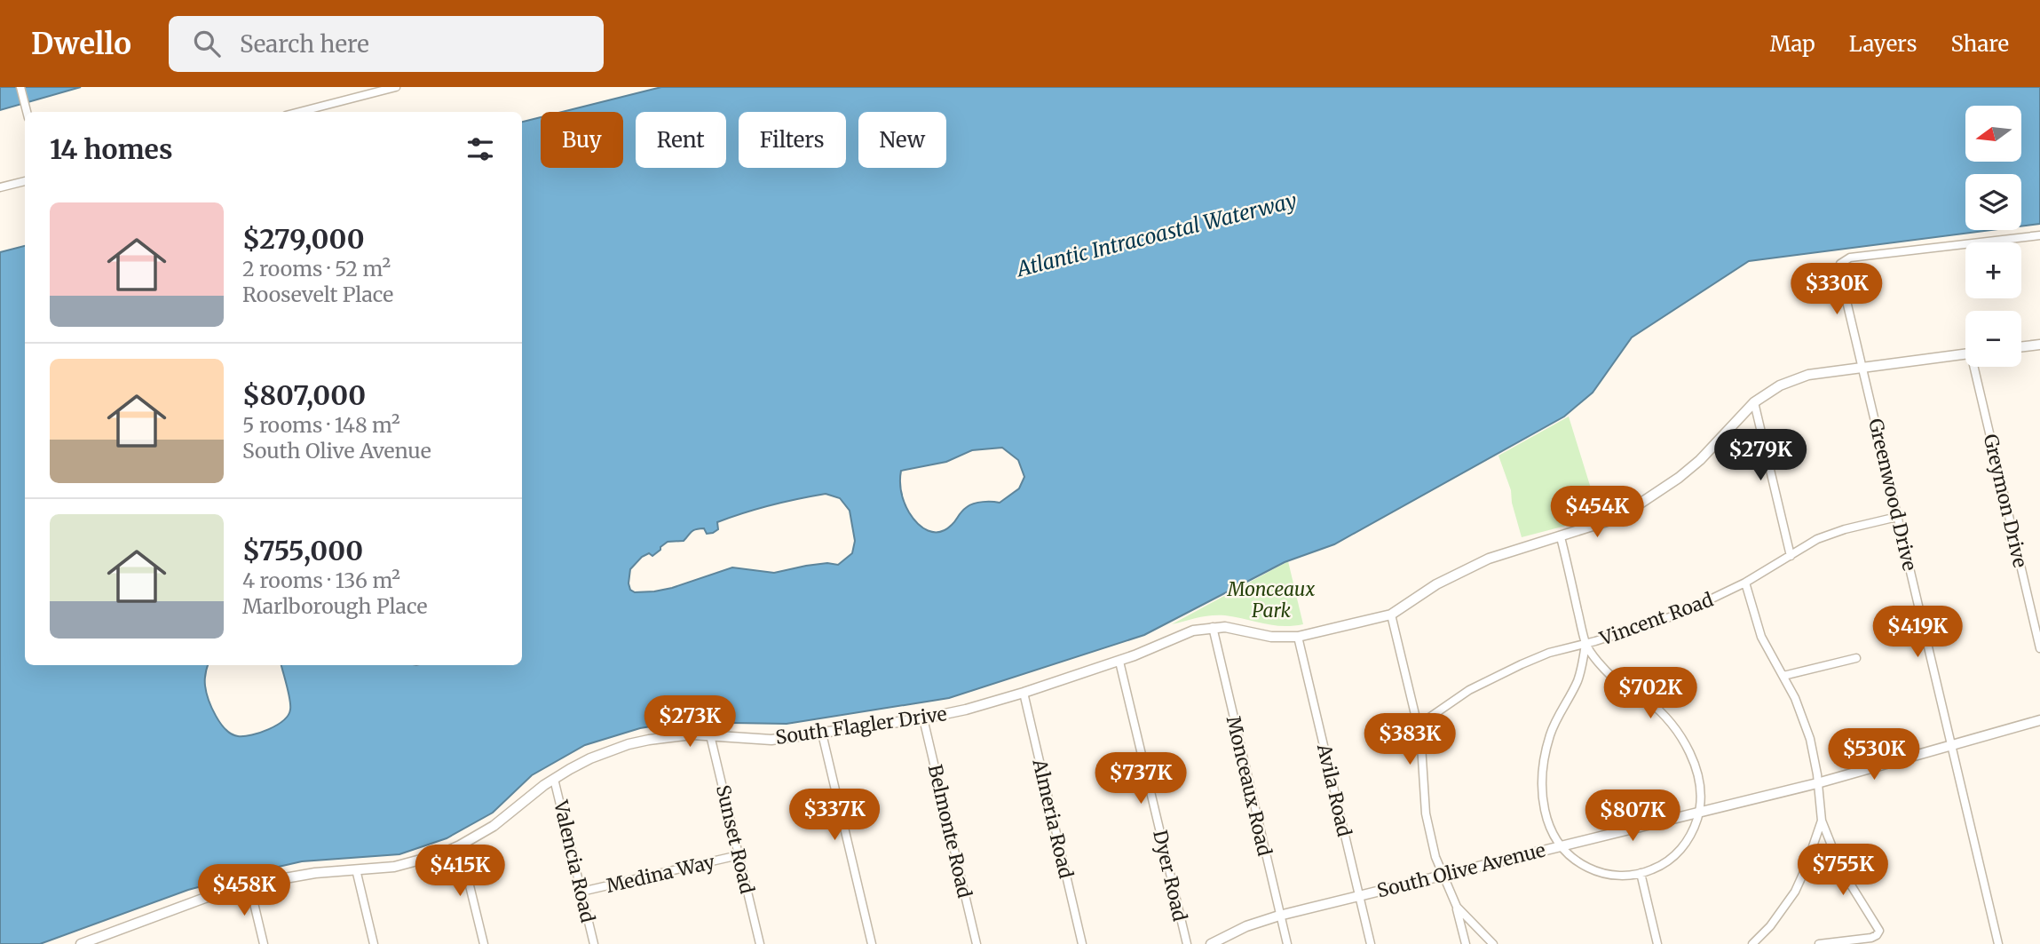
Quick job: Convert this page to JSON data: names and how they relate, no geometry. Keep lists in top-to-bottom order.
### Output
{
  "streets": {
    "street": [
      "Greenwood Drive",
      "Greymon Drive",
      "Vincent Road",
      "South Flagler Drive",
      "Monceaux Road",
      "Avila Road",
      "Almeria Road",
      "Belmonte Road",
      "Sunset Road",
      "Valencia Road",
      "South Olive Avenue",
      "Medina Way",
      "Dyer Road"
    ]
  },
  "crossings": [
    ["Greenwood Drive", "Vincent Road"],
    ["Greenwood Drive", "South Olive Avenue"],
    ["South Flagler Drive", "Monceaux Road"],
    ["South Flagler Drive", "Avila Road"],
    ["South Flagler Drive", "Almeria Road"],
    ["South Flagler Drive", "Belmonte Road"],
    ["South Flagler Drive", "Sunset Road"],
    ["South Flagler Drive", "Valencia Road"],
    ["South Flagler Drive", "Dyer Road"],
    ["Monceaux Road", "South Olive Avenue"],
    ["Avila Road", "South Olive Avenue"],
    ["Sunset Road", "Medina Way"],
    ["Valencia Road", "Medina Way"]
  ],
  "water": ["Atlantic Intracoastal Waterway"],
  "parks": ["Monceaux Park"],
  "north": "left",
  "page": {
    "header": "Dwello",
    "search": "Search here",
    "nav": ["Map", "Layers", "Share"],
    "map_buttons": ["+", "−"],
    "chip": [
      "Buy",
      "Rent",
      "Filters",
      "New"
    ],
    "heading": "14 homes",
    "list": [
      {
        "name": "$279,000",
        "note": "2 rooms · 52 m² · Roosevelt Place"
      },
      {
        "name": "$807,000",
        "note": "5 rooms · 148 m² · South Olive Avenue"
      },
      {
        "name": "$755,000",
        "note": "4 rooms · 136 m² · Marlborough Place"
      }
    ],
    "price": [
      "$330K",
      "$279K",
      "$454K",
      "$419K",
      "$702K",
      "$273K",
      "$383K",
      "$530K",
      "$737K",
      "$337K",
      "$807K",
      "$755K",
      "$415K",
      "$458K"
    ]
  }
}
